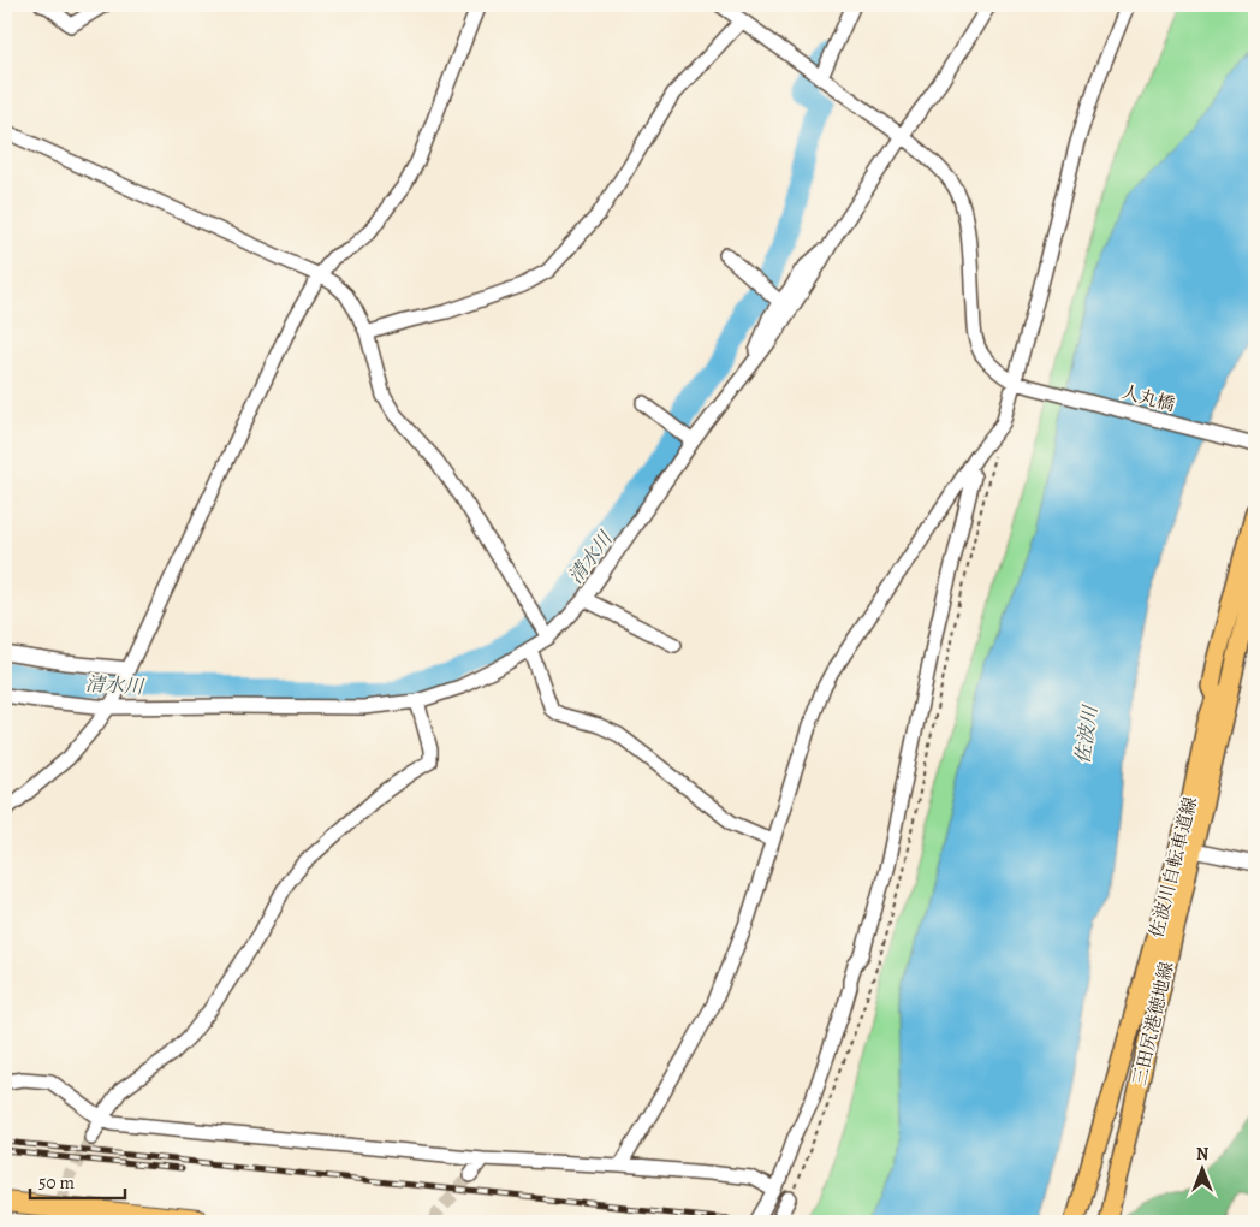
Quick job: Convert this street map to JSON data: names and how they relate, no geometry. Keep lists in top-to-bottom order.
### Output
{
  "streets": {
    "main road": ["佐波川自転車道線", "三田尻港徳地線"],
    "street": ["人丸橋"]
  },
  "crossings": [
    ["佐波川自転車道線", "三田尻港徳地線"]
  ],
  "water": ["清水川", "佐波川"],
  "scale_bar": "50 m",
  "north": "top"
}
